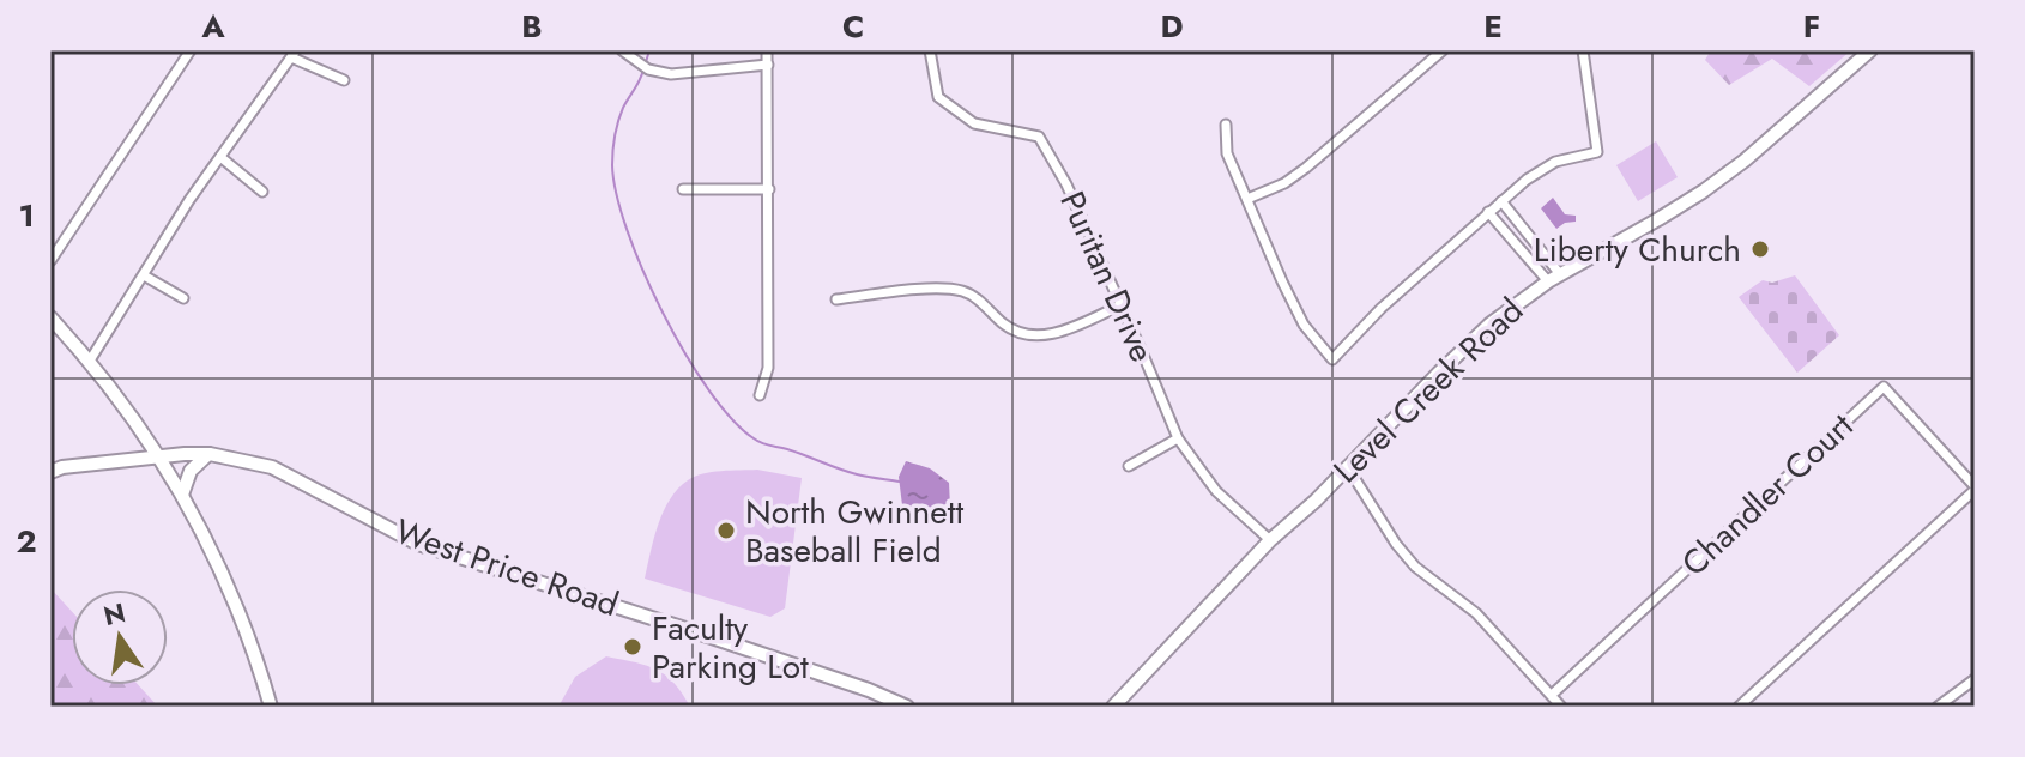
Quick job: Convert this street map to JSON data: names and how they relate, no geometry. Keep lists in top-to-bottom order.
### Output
{
  "streets": {
    "street": [
      "Puritan Drive",
      "Level Creek Road",
      "Chandler Court",
      "West Price Road"
    ]
  },
  "crossings": [
    ["Puritan Drive", "Level Creek Road"]
  ],
  "places": ["Liberty Church", "North Gwinnett Baseball Field", "Faculty Parking Lot"],
  "north": "top",
  "grid": {
    "columns": [
      "A",
      "B",
      "C",
      "D",
      "E",
      "F"
    ],
    "rows": ["1", "2"]
  }
}
